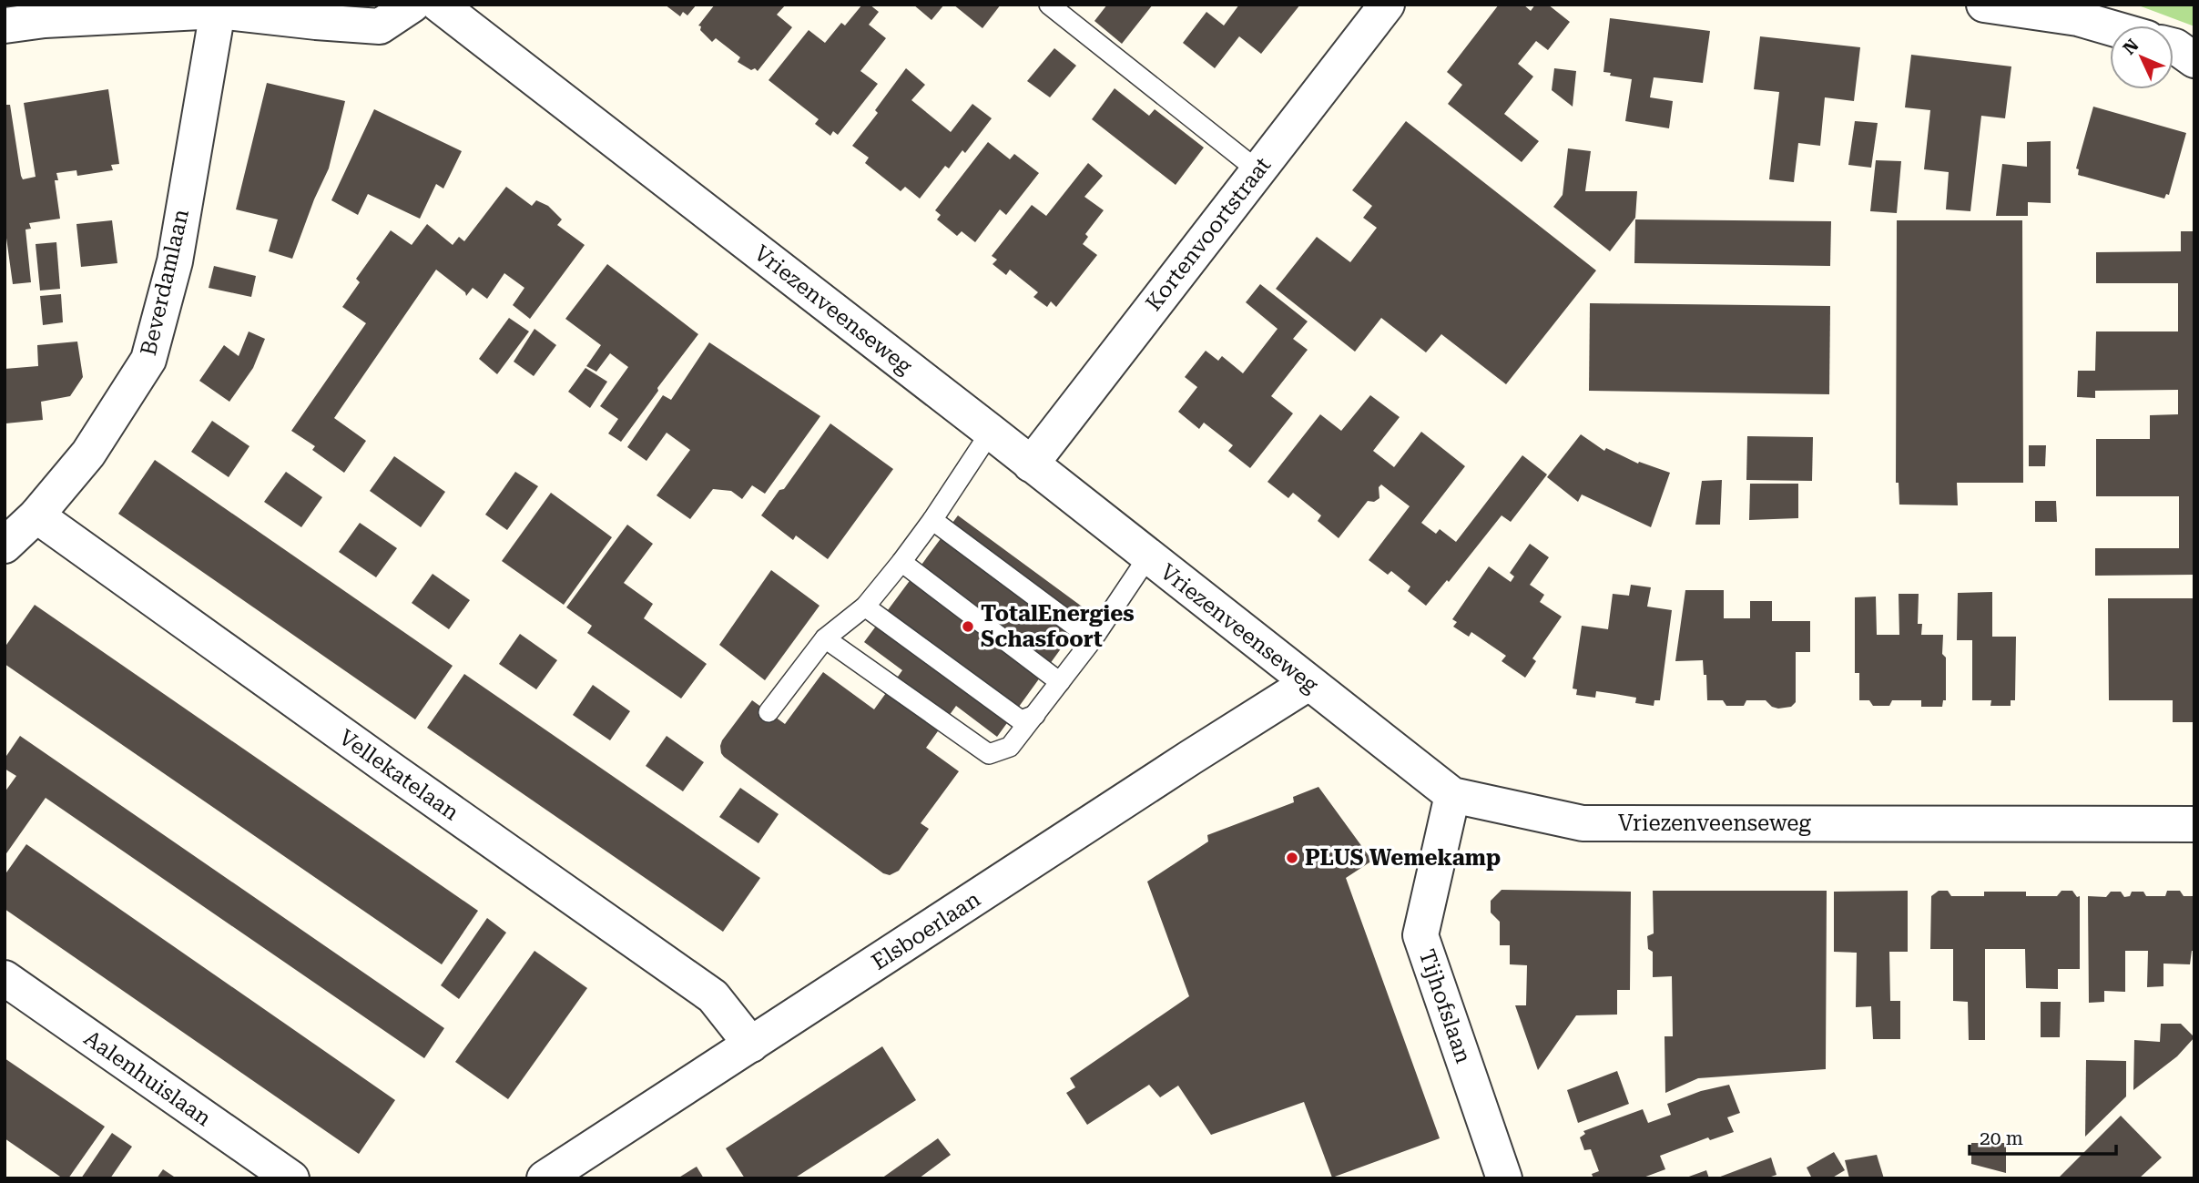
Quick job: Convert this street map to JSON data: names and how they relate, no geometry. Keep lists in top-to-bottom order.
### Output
{
  "streets": {
    "street": [
      "Kortenvoortstraat",
      "Beverdamlaan",
      "Vriezenveenseweg",
      "Vellekatelaan",
      "Elsboerlaan",
      "Tijhofslaan",
      "Aalenhuislaan"
    ]
  },
  "crossings": [
    ["Kortenvoortstraat", "Vriezenveenseweg"],
    ["Beverdamlaan", "Vellekatelaan"],
    ["Vriezenveenseweg", "Elsboerlaan"],
    ["Vriezenveenseweg", "Tijhofslaan"],
    ["Vellekatelaan", "Elsboerlaan"]
  ],
  "places": ["TotalEnergies Schasfoort", "PLUS Wemekamp"],
  "scale_bar": "20 m",
  "north": "top left"
}
